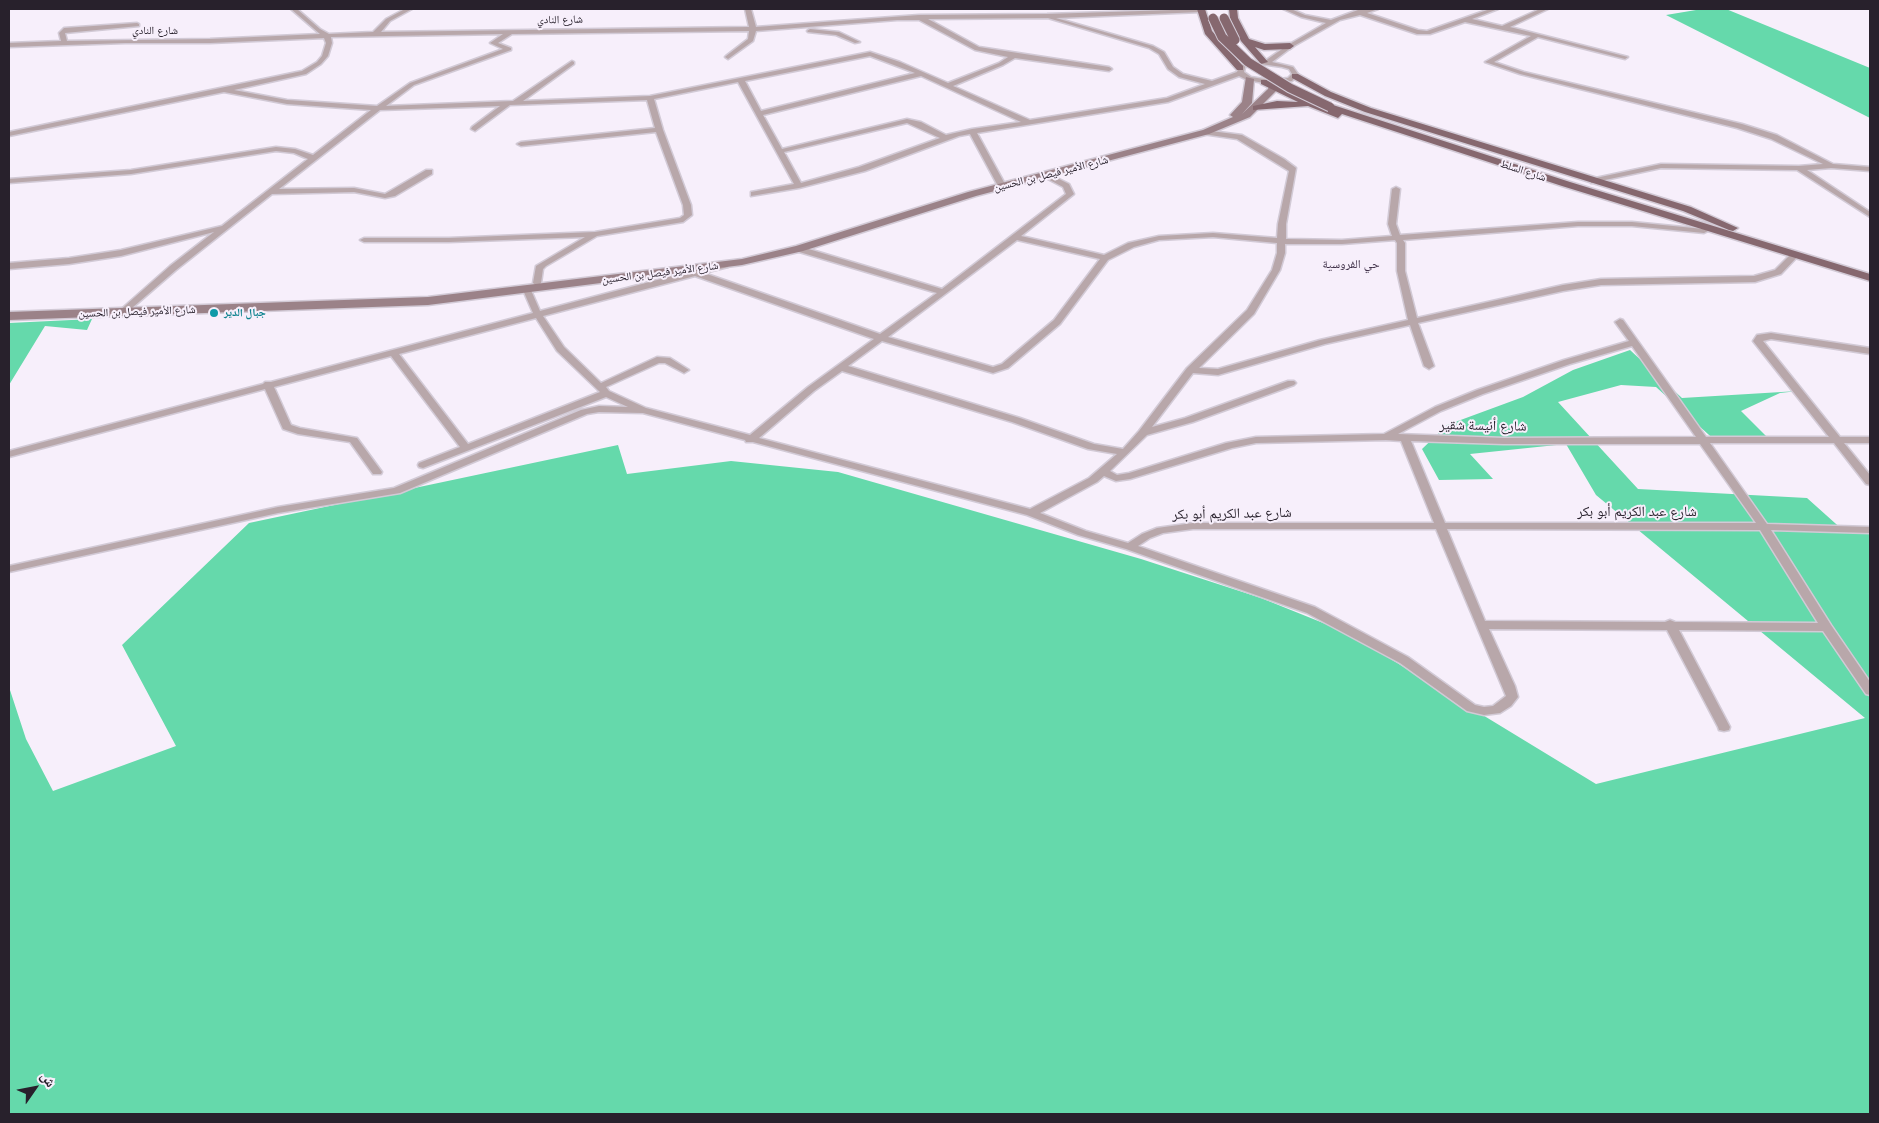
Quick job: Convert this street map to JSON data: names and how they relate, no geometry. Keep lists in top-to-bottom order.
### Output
{
  "streets": {
    "main road": ["شارع السلط"],
    "street": [
      "شارع النادي",
      "شارع الأمير فيصل بن الحسين",
      "شارع أنيسة شقير",
      "شارع عبد الكريم أبو بكر"
    ]
  },
  "districts": ["حي الفروسية"],
  "places": ["جبال الدير"],
  "north": "top right"
}
